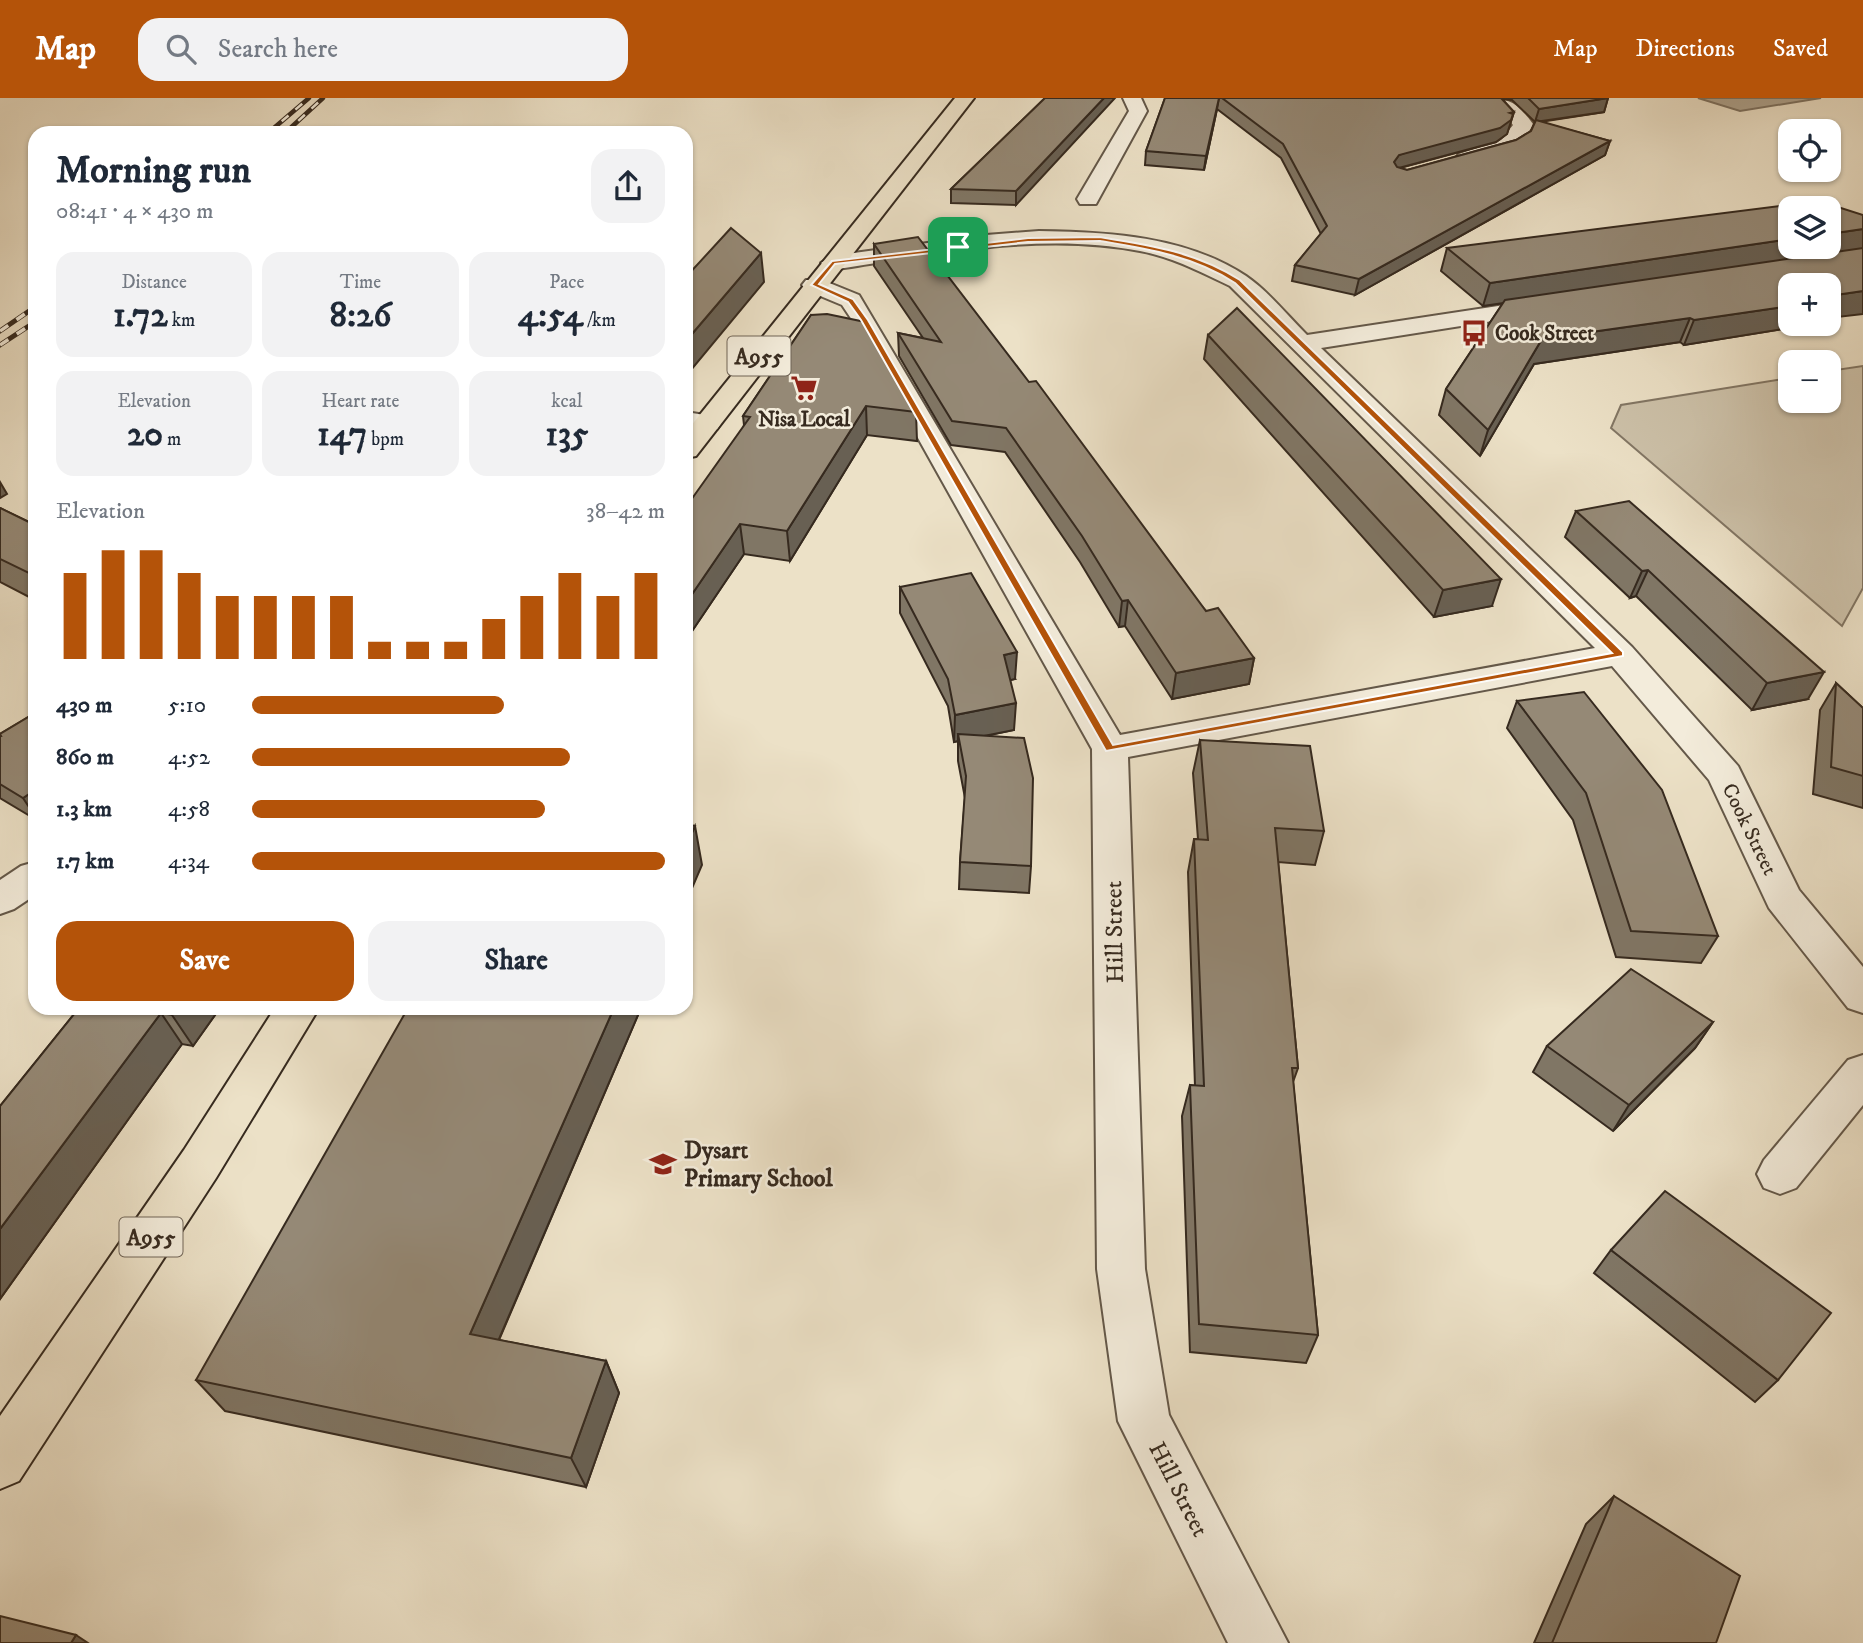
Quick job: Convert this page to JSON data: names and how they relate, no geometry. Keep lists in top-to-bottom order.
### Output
{
  "streets": {
    "main road": ["A955"],
    "street": ["Cook Street", "Hill Street"]
  },
  "crossings": [
    ["A955", "Cook Street"],
    ["A955", "Hill Street"],
    ["Cook Street", "Hill Street"]
  ],
  "places": {
    "bus stop": ["Cook Street"],
    "supermarket": ["Nisa Local"],
    "school or university": ["Dysart Primary School"]
  },
  "page": {
    "header": "Map",
    "search": "Search here",
    "nav": ["Map", "Directions", "Saved"],
    "map_buttons": ["+", "−"],
    "heading": ["Morning run", "08:41 · 4 × 430 m"],
    "stats": [
      ["Distance", "1.72 km"],
      ["Time", "8:26"],
      ["Pace", "4:54 /km"],
      ["Elevation", "20 m"],
      ["Heart rate", "147 bpm"],
      ["kcal", "135"]
    ],
    "chart": ["Elevation", "38–42 m"],
    "list": [
      {
        "name": "430 m",
        "note": "5:10"
      },
      {
        "name": "860 m",
        "note": "4:52"
      },
      {
        "name": "1.3 km",
        "note": "4:58"
      },
      {
        "name": "1.7 km",
        "note": "4:34"
      }
    ],
    "buttons": ["Save", "Share"]
  }
}
